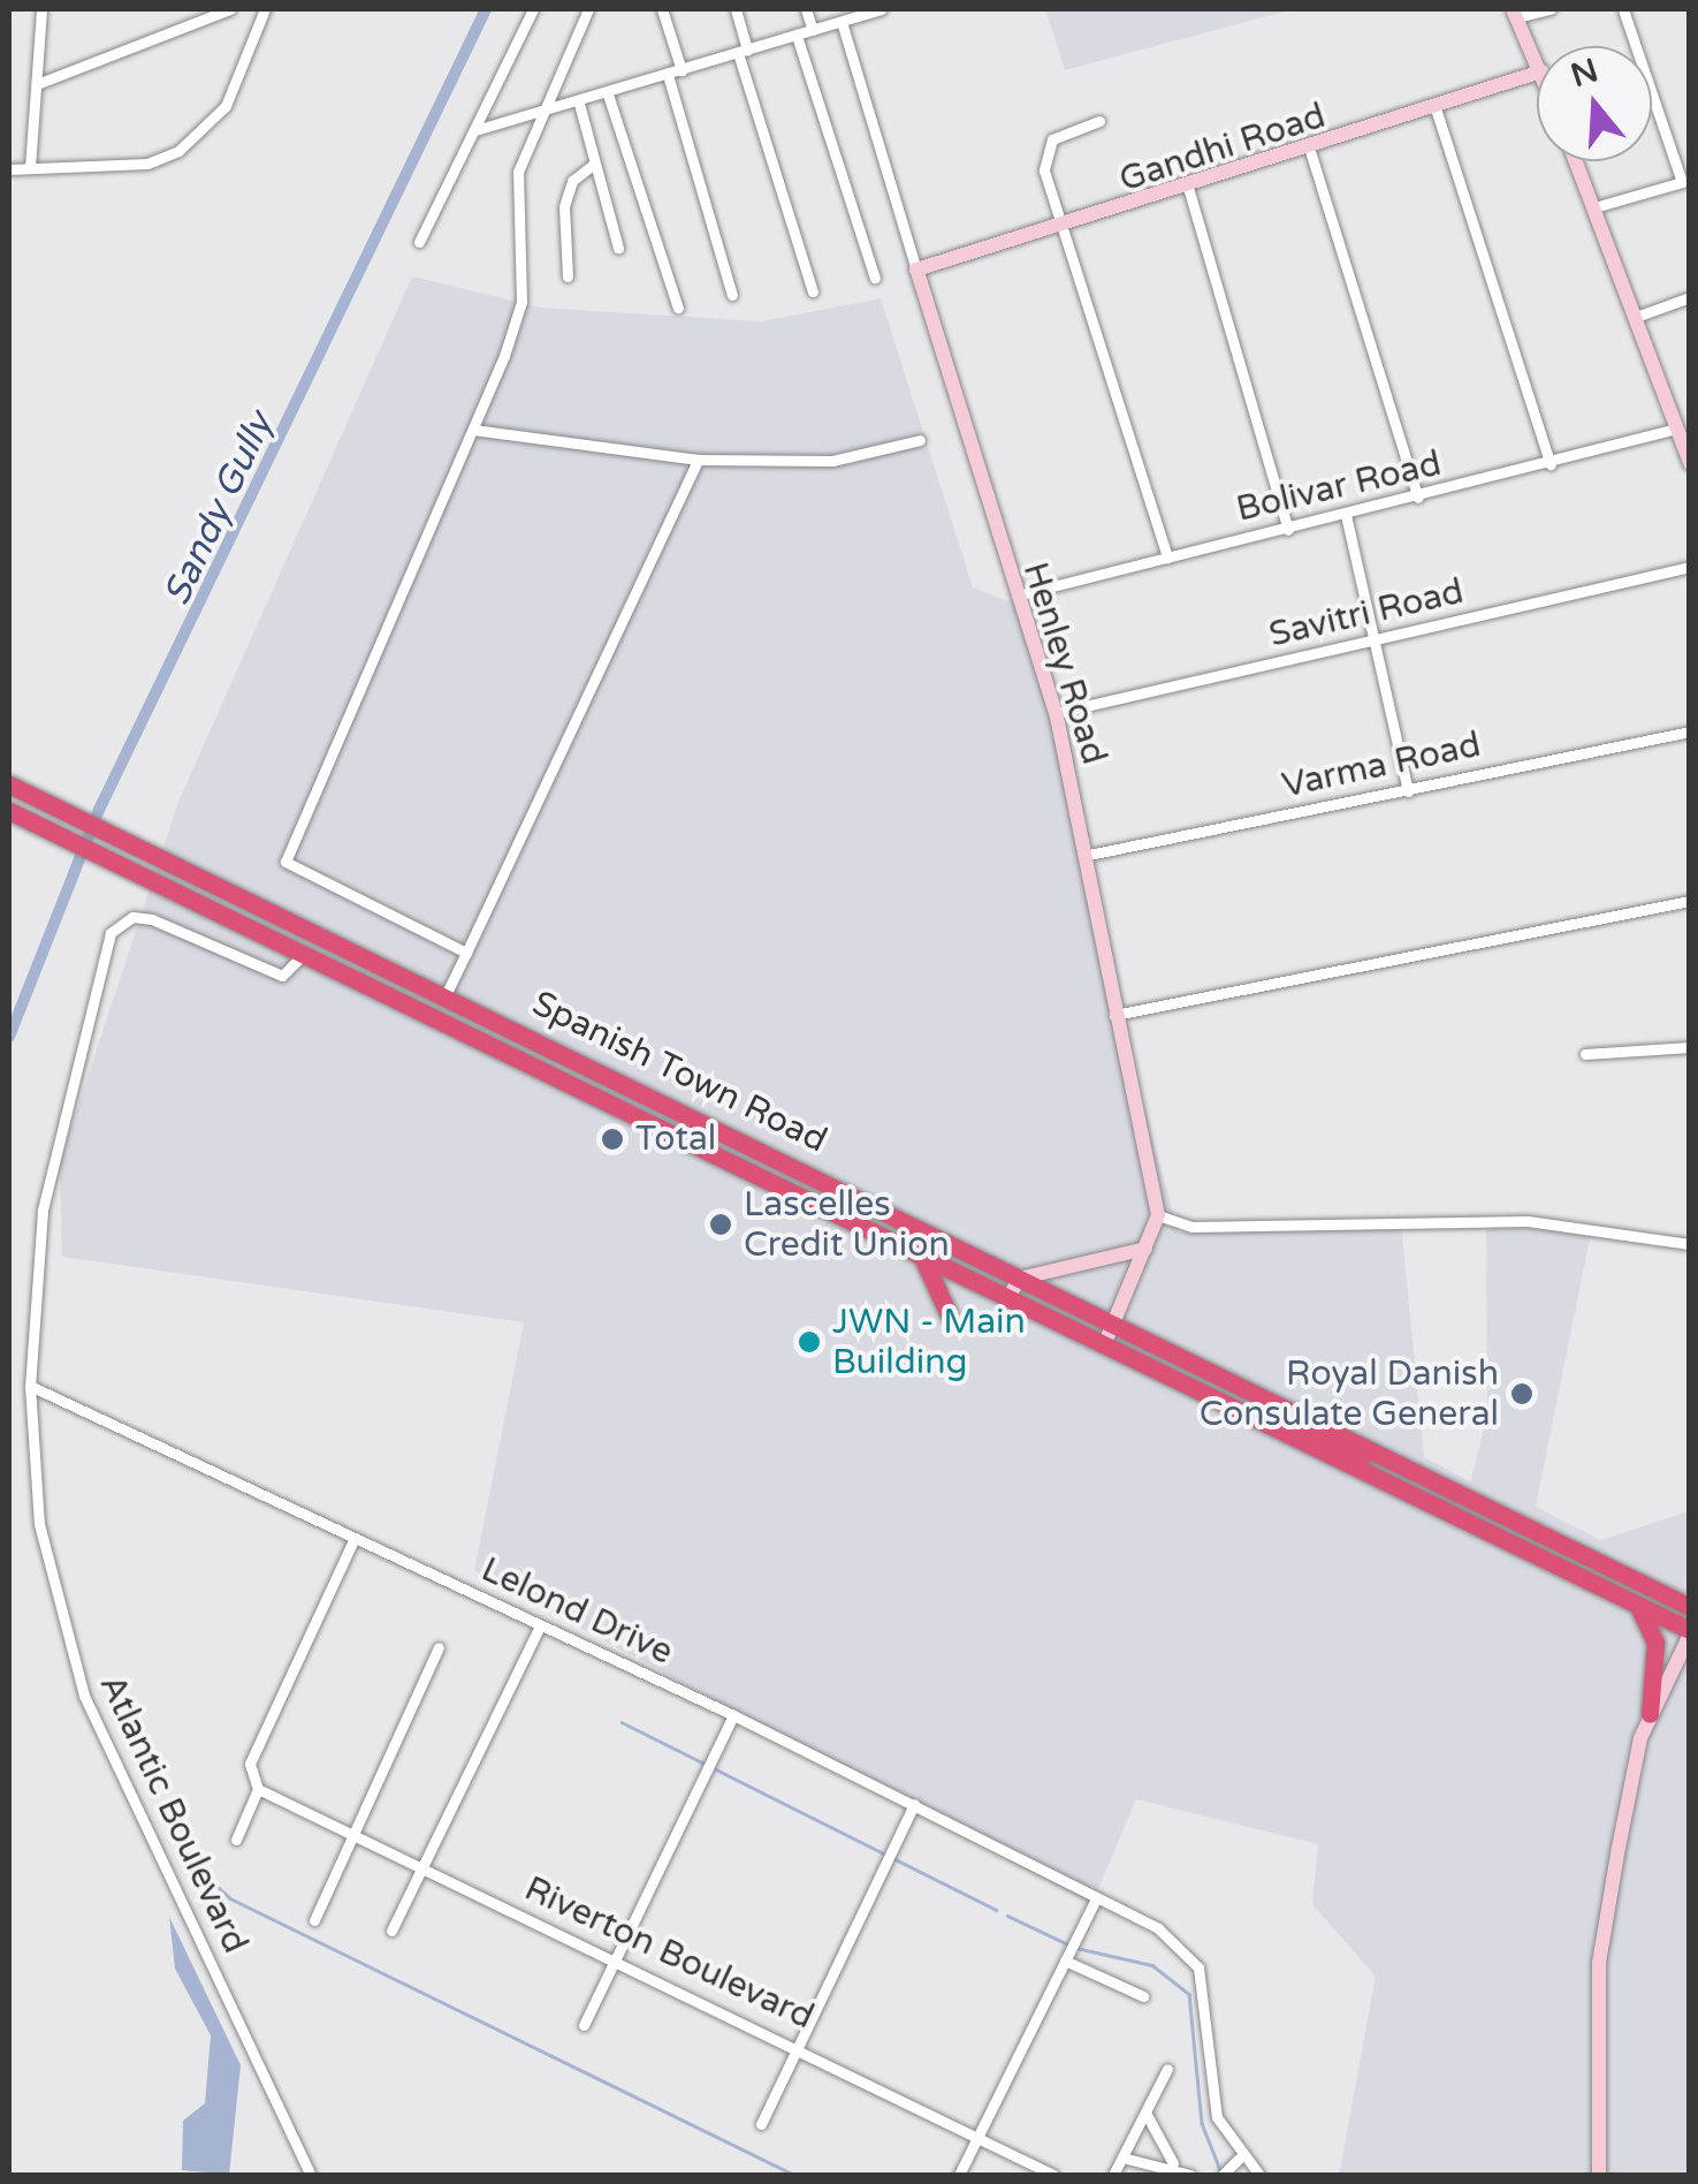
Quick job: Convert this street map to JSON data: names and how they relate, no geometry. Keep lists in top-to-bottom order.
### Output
{
  "streets": {
    "highway": ["Spanish Town Road"],
    "street": [
      "Gandhi Road",
      "Bolivar Road",
      "Savitri Road",
      "Henley Road",
      "Varma Road",
      "Lelond Drive",
      "Atlantic Boulevard",
      "Riverton Boulevard"
    ]
  },
  "crossings": [
    ["Gandhi Road", "Henley Road"],
    ["Bolivar Road", "Henley Road"],
    ["Savitri Road", "Henley Road"],
    ["Henley Road", "Varma Road"],
    ["Spanish Town Road", "Atlantic Boulevard"],
    ["Lelond Drive", "Atlantic Boulevard"]
  ],
  "water": ["Sandy Gully"],
  "places": [
    "Total",
    "Lascelles Credit Union",
    "JWN - Main Building",
    "Royal Danish Consulate General"
  ],
  "north": "top"
}
